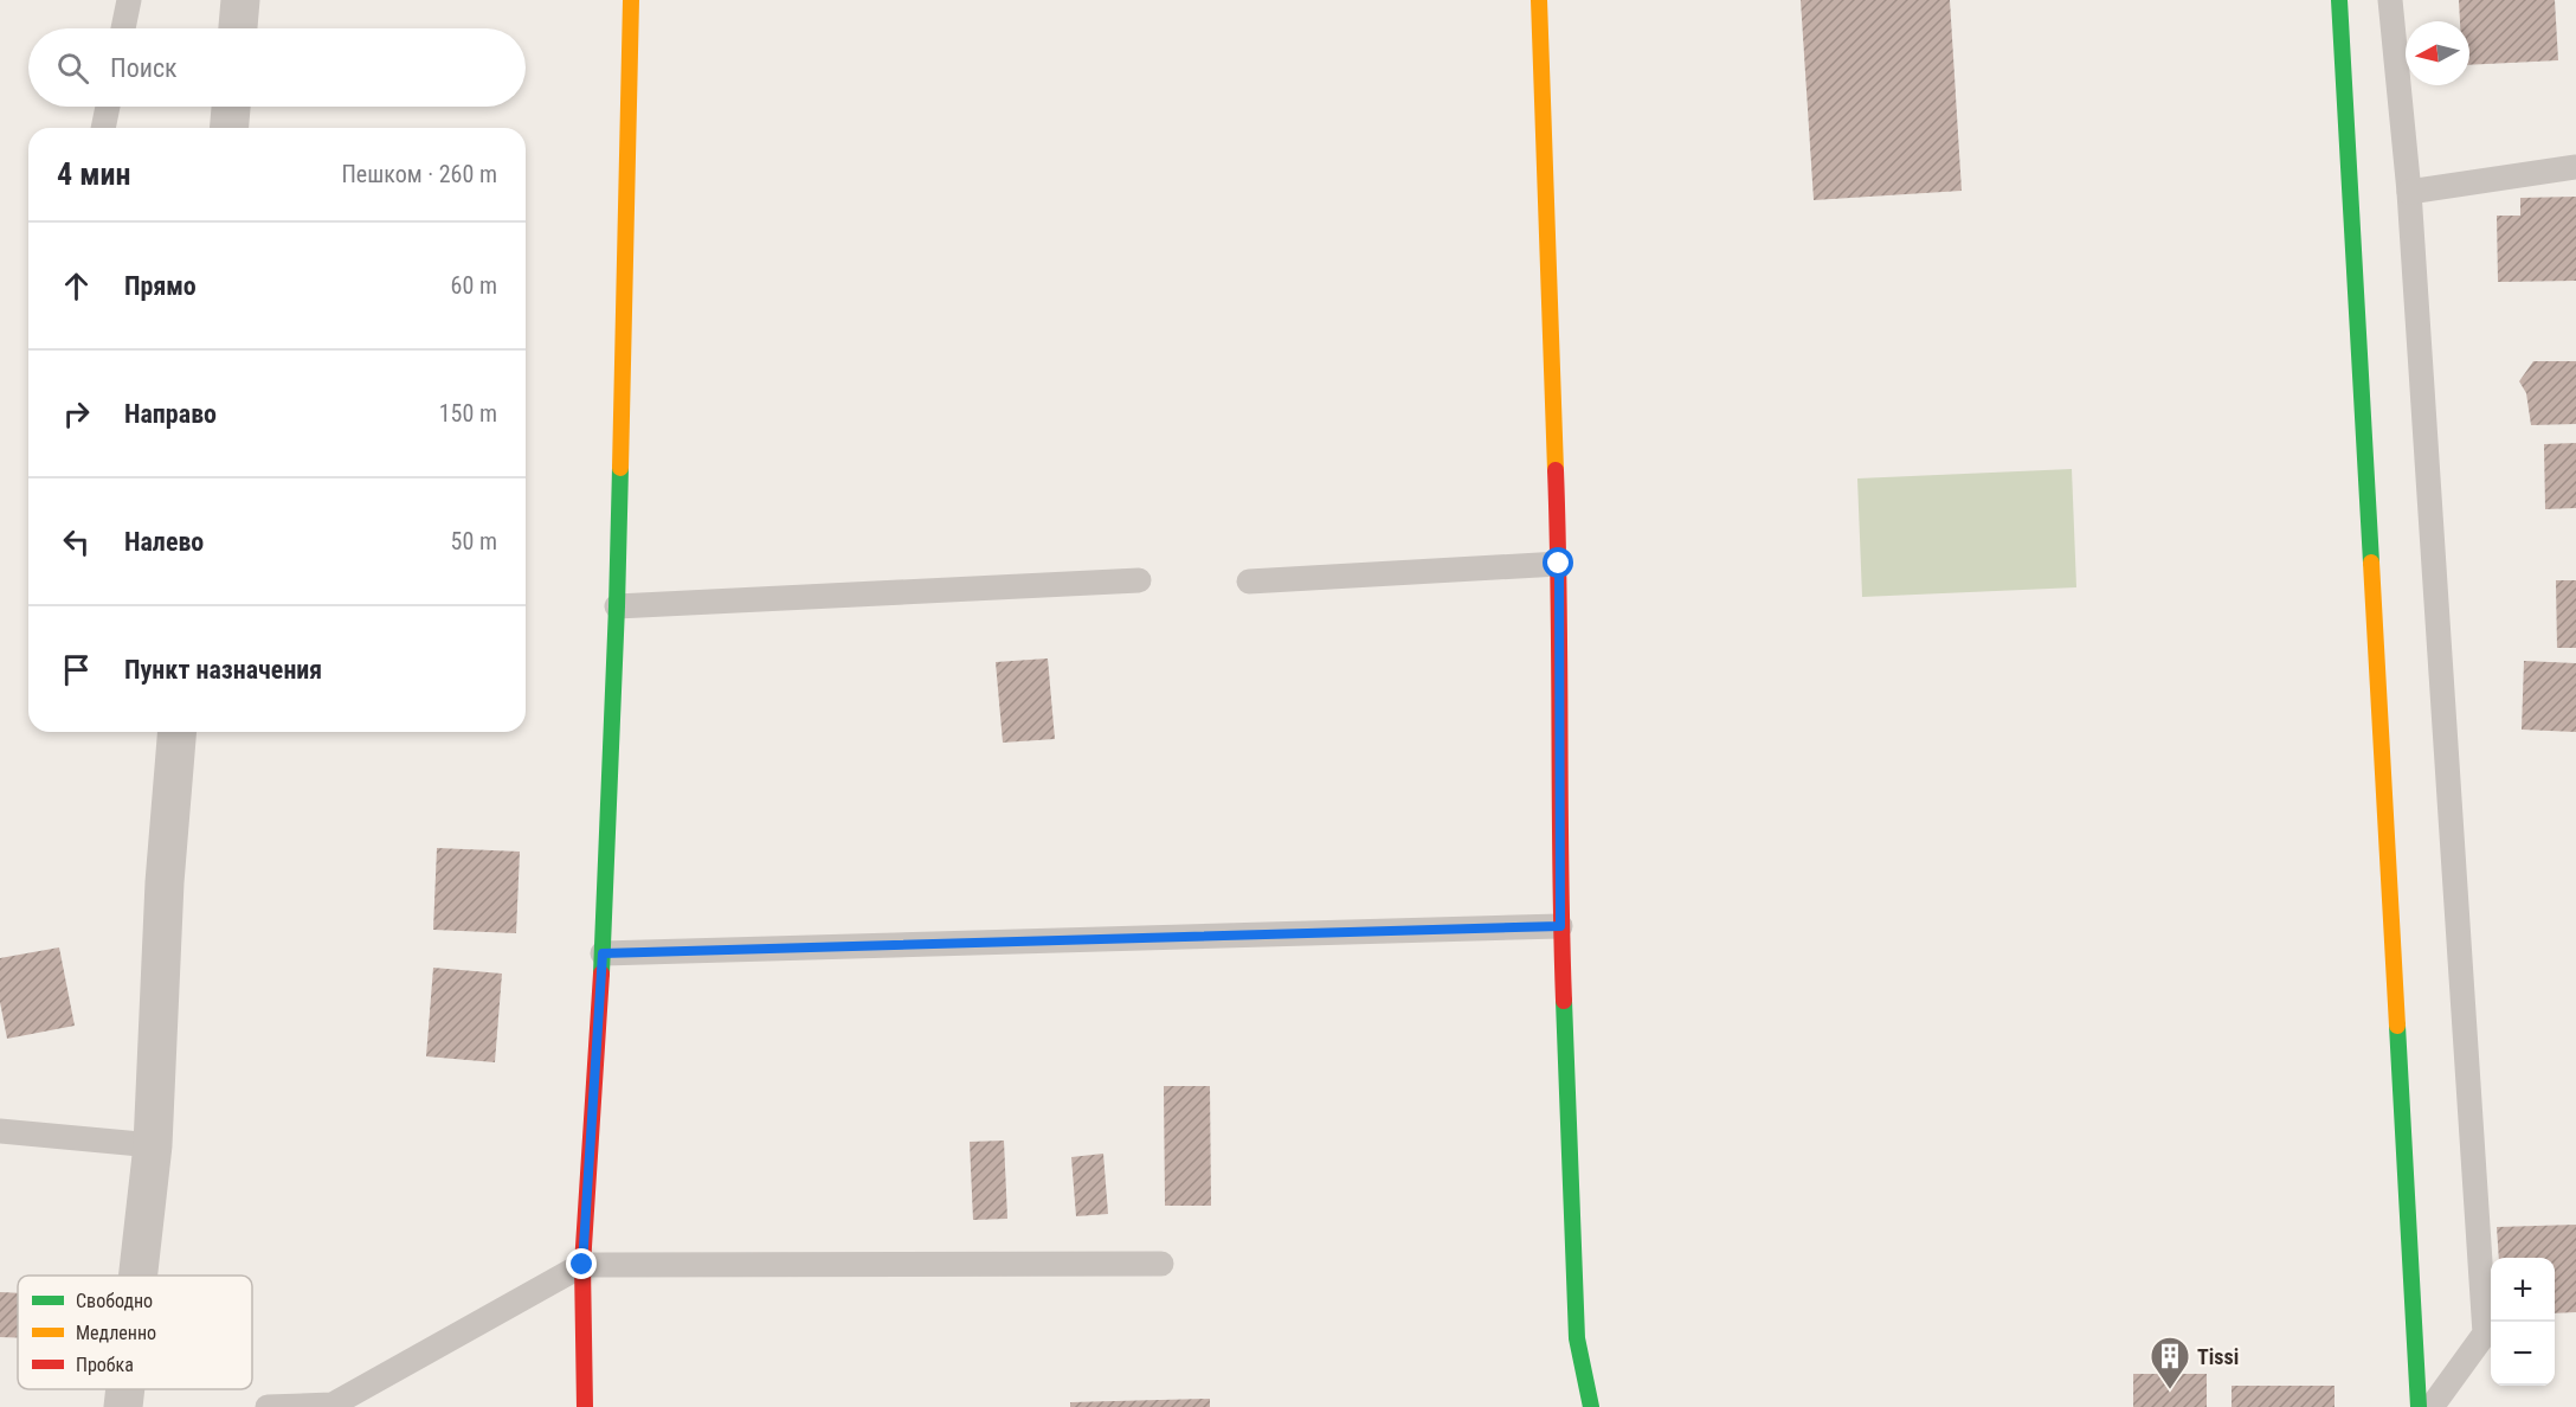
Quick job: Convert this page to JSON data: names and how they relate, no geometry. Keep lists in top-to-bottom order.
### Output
{
  "places": {
    "building": ["Tissi"]
  },
  "legend": ["Свободно", "Медленно", "Пробка"],
  "north": "left",
  "page": {
    "search": "Поиск",
    "heading": ["4 мин", "Пешком · 260 m"],
    "list": [
      ["Прямо", "60 m"],
      ["Направо", "150 m"],
      ["Налево", "50 m"],
      "Пункт назначения"
    ],
    "map_buttons": ["+", "−"]
  }
}
